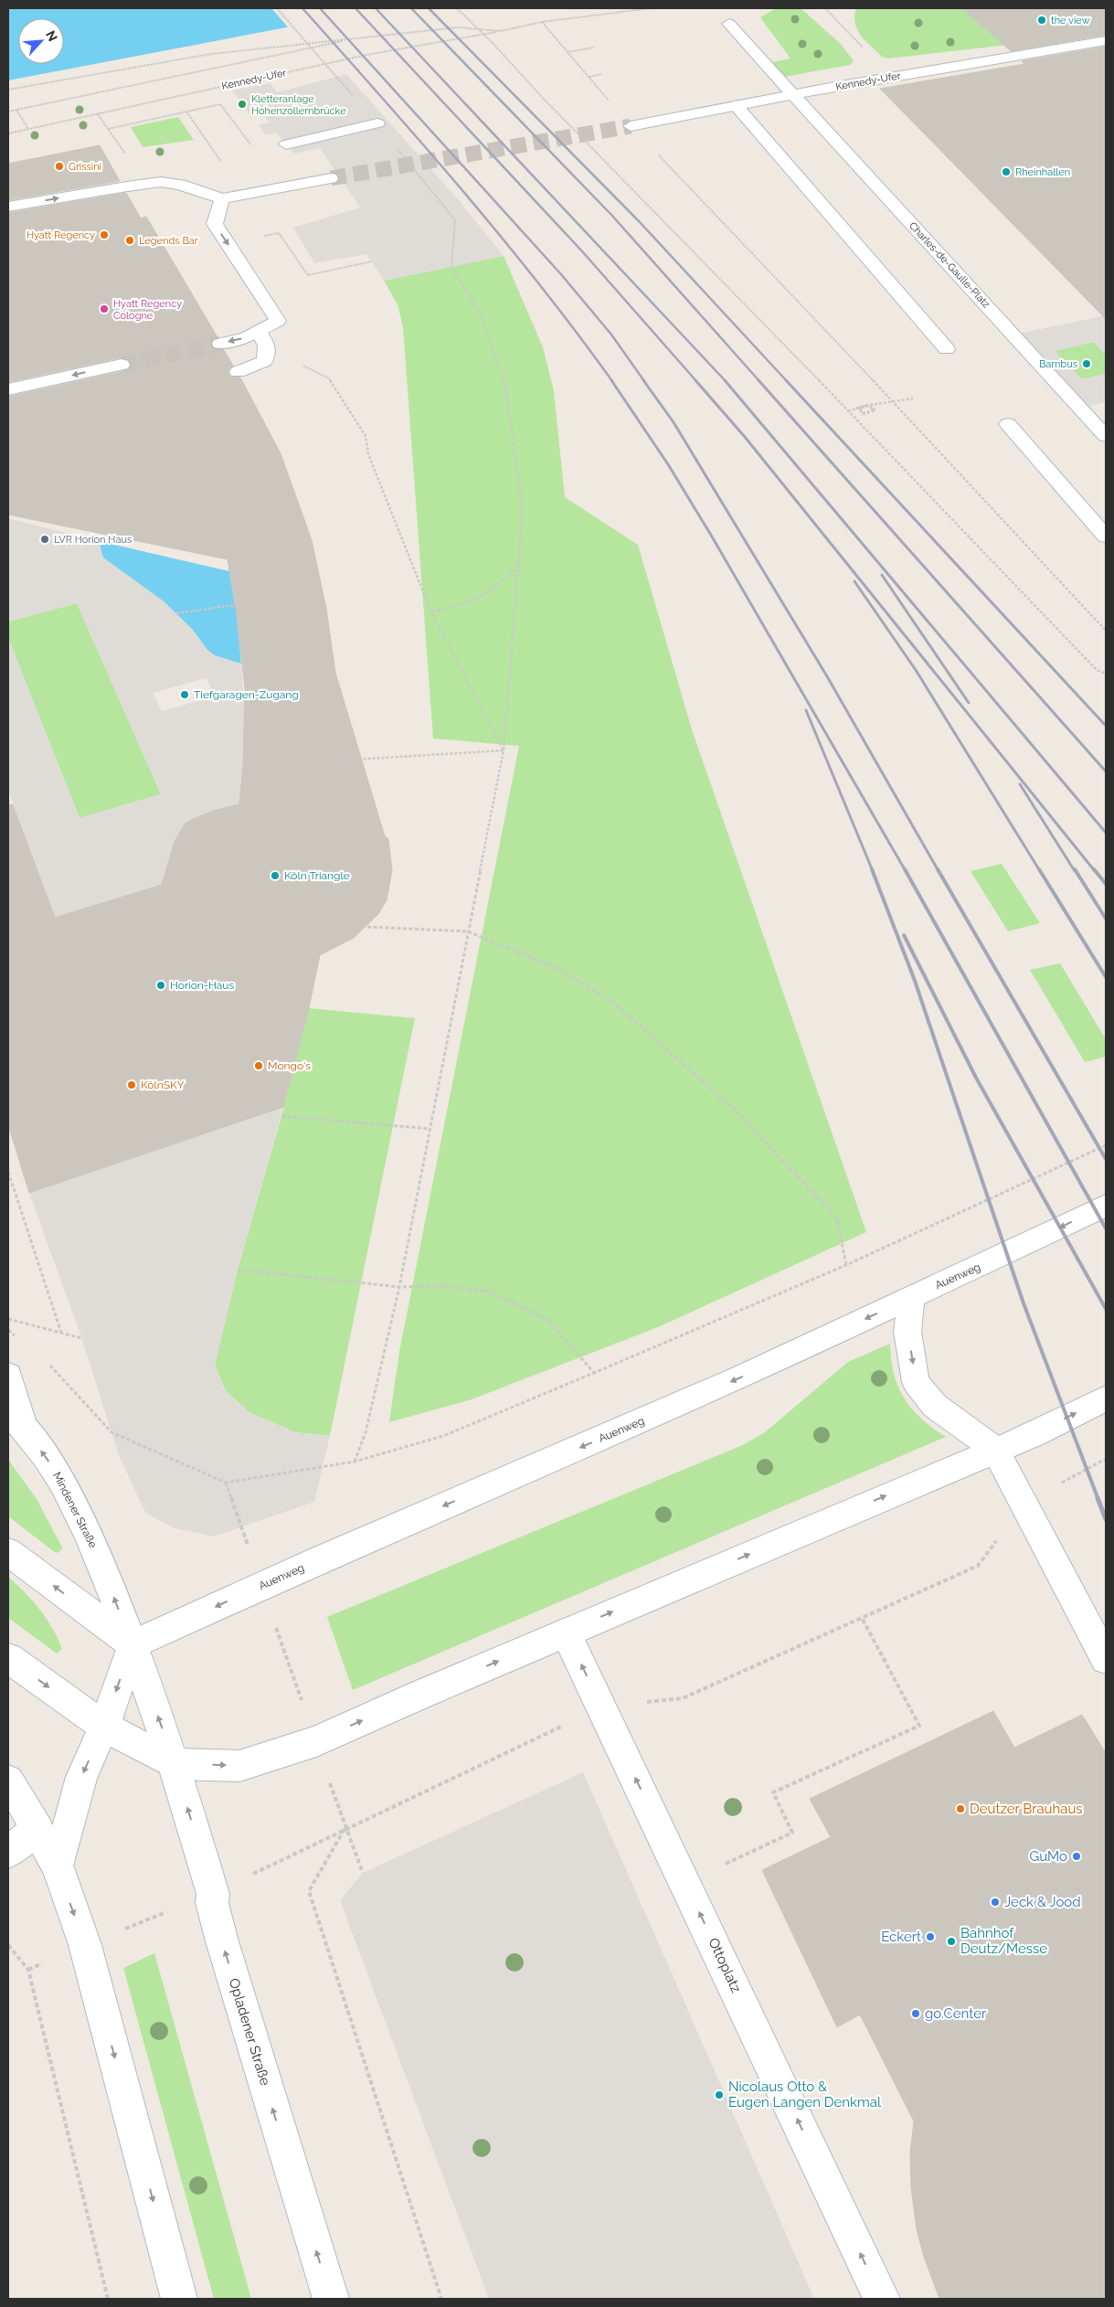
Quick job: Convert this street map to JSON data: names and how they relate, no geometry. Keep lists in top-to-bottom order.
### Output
{
  "streets": {
    "street": [
      "Kennedy-Ufer",
      "Charles-de-Gaulle-Platz",
      "Auenweg",
      "Mindener Straße",
      "Ottoplatz",
      "Opladener Straße"
    ]
  },
  "crossings": [
    ["Kennedy-Ufer", "Charles-de-Gaulle-Platz"],
    ["Auenweg", "Mindener Straße"],
    ["Mindener Straße", "Opladener Straße"]
  ],
  "one_way": ["Mindener Straße", "Ottoplatz"],
  "places": [
    "the view",
    "Kletteranlage Hohenzollernbrücke",
    "Grissini",
    "Rheinhallen",
    "Hyatt Regency",
    "Legends Bar",
    "Hyatt Regency Cologne",
    "Bambus",
    "LVR Horion Haus",
    "Tiefgaragen-Zugang",
    "Köln Triangle",
    "Horion-Haus",
    "Mongo's",
    "KölnSKY",
    "Deutzer Brauhaus",
    "GuMo",
    "Jeck & Jood",
    "Eckert",
    "Bahnhof Deutz/Messe",
    "go.Center",
    "Nicolaus Otto & Eugen Langen Denkmal"
  ],
  "north": "top right"
}
